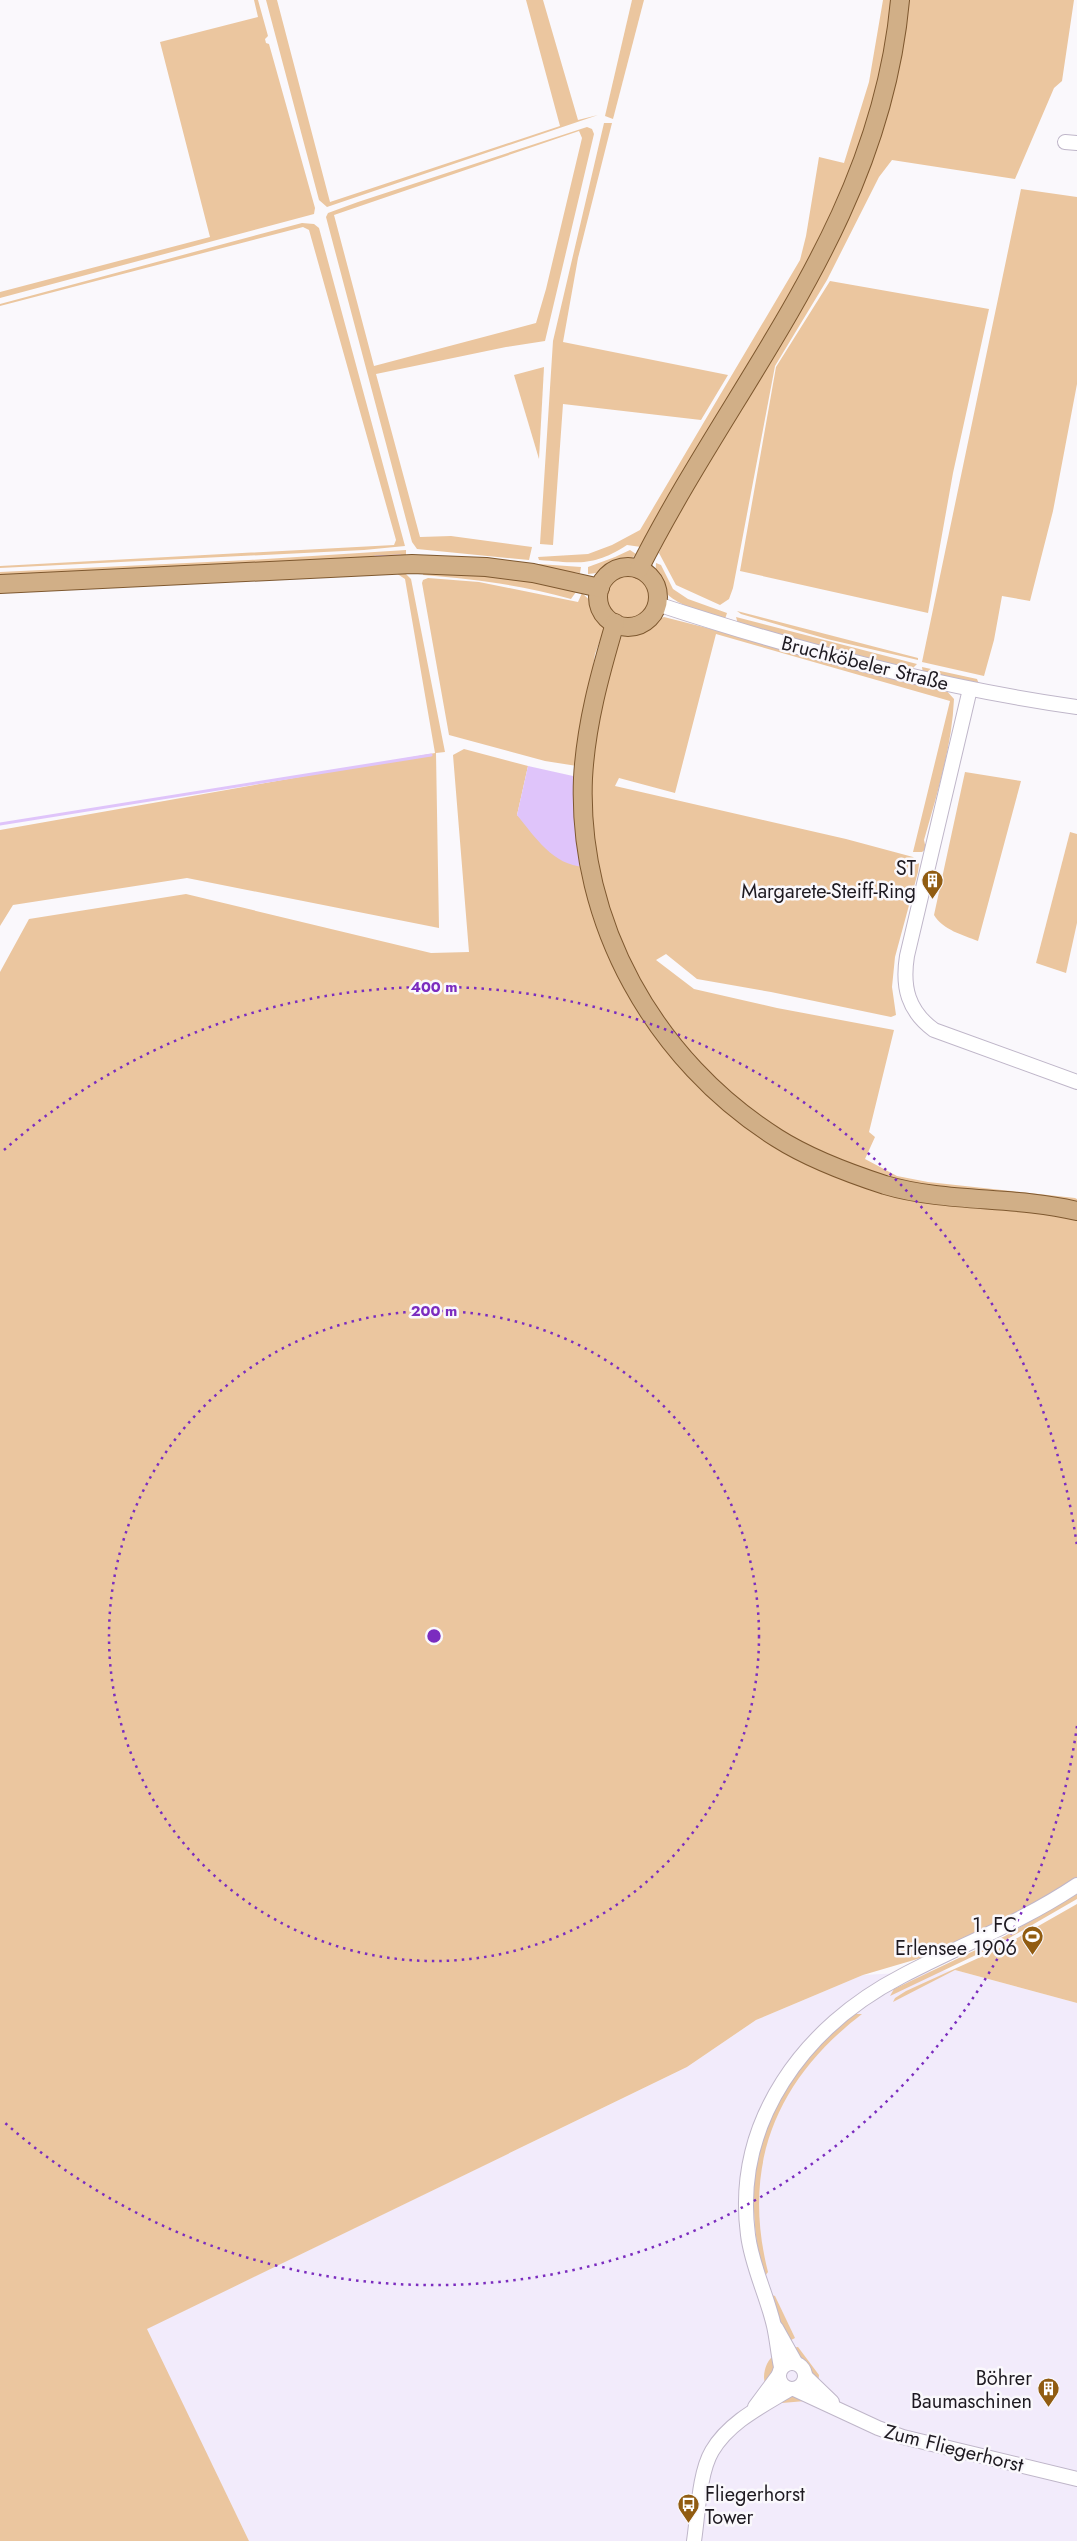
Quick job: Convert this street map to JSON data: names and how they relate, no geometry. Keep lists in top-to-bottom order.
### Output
{
  "streets": {
    "street": ["Bruchköbeler Straße", "Zum Fliegerhorst"]
  },
  "places": {
    "building": ["ST Margarete-Steiff-Ring", "Böhrer Baumaschinen"],
    "sports": ["1. FC Erlensee 1906"],
    "bus stop": ["Fliegerhorst Tower"]
  },
  "rings": ["400 m", "200 m"]
}
